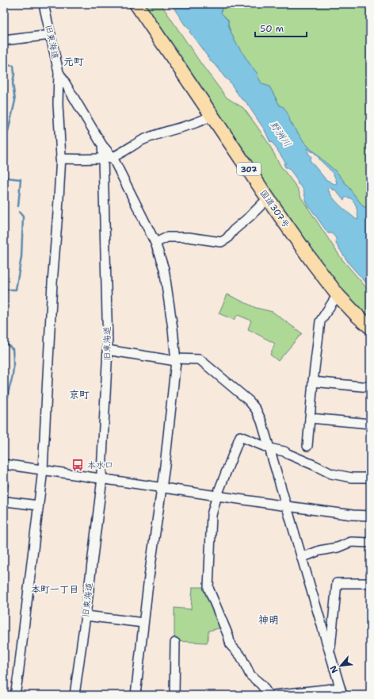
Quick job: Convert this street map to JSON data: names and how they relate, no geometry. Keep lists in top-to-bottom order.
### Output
{
  "streets": {
    "highway": ["307", "国道307号"],
    "street": ["旧東海道"]
  },
  "districts": [
    "元町",
    "京町",
    "本町一丁目",
    "神明"
  ],
  "water": ["野洲川"],
  "places": {
    "bus stop": ["本水口"]
  },
  "scale_bar": "50 m",
  "north": "bottom left"
}
